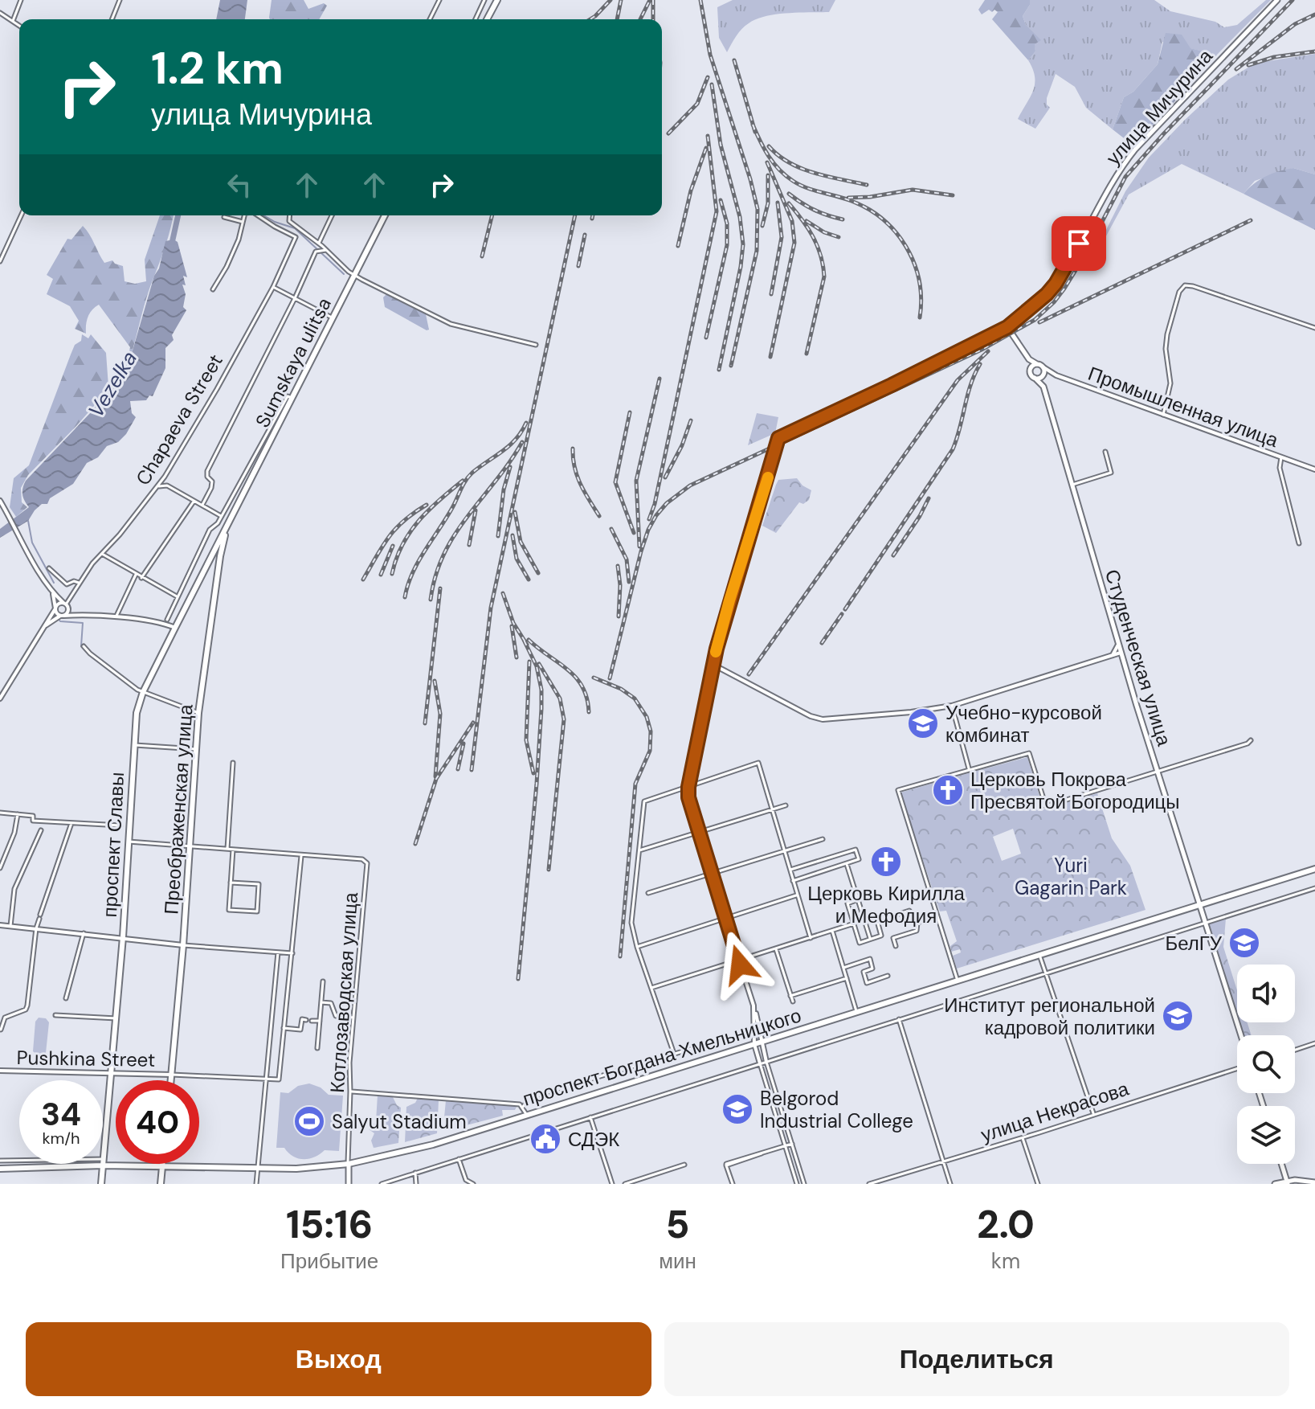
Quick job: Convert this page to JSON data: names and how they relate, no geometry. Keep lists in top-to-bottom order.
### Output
{
  "streets": {
    "main road": [
      "улица Мичурина",
      "Sumskaya ulitsa",
      "Студенческая улица",
      "Преображенская улица",
      "проспект Славы",
      "проспект Богдана Хмельницкого"
    ],
    "street": [
      "Промышленная улица",
      "Chapaeva Street",
      "Котлозаводская улица",
      "Pushkina Street",
      "улица Некрасова"
    ]
  },
  "crossings": [
    ["Sumskaya ulitsa", "Преображенская улица"],
    ["Sumskaya ulitsa", "проспект Славы"],
    ["Промышленная улица", "Студенческая улица"],
    ["Студенческая улица", "проспект Богдана Хмельницкого"],
    ["Преображенская улица", "проспект Славы"],
    ["Преображенская улица", "Pushkina Street"],
    ["проспект Славы", "проспект Богдана Хмельницкого"],
    ["проспект Славы", "Pushkina Street"],
    ["Котлозаводская улица", "проспект Богдана Хмельницкого"]
  ],
  "water": ["Vezelka"],
  "parks": ["Yuri Gagarin Park"],
  "places": {
    "school or university": [
      "Учебно-курсовой комбинат",
      "БелГУ",
      "Институт региональной кадровой политики",
      "Belgorod Industrial College"
    ],
    "church": ["Церковь Покрова Пресвятой Богородицы", "Церковь Кирилла и Мефодия"],
    "sports": ["Salyut Stadium"],
    "public building": ["СДЭК"]
  },
  "page": {
    "turn": ["1.2 km", "улица Мичурина"],
    "speed": "34 km/h",
    "limit": "40",
    "eta": [
      "15:16",
      "Прибытие",
      "5",
      "мин",
      "2.0",
      "km"
    ],
    "buttons": ["Выход", "Поделиться"]
  }
}
